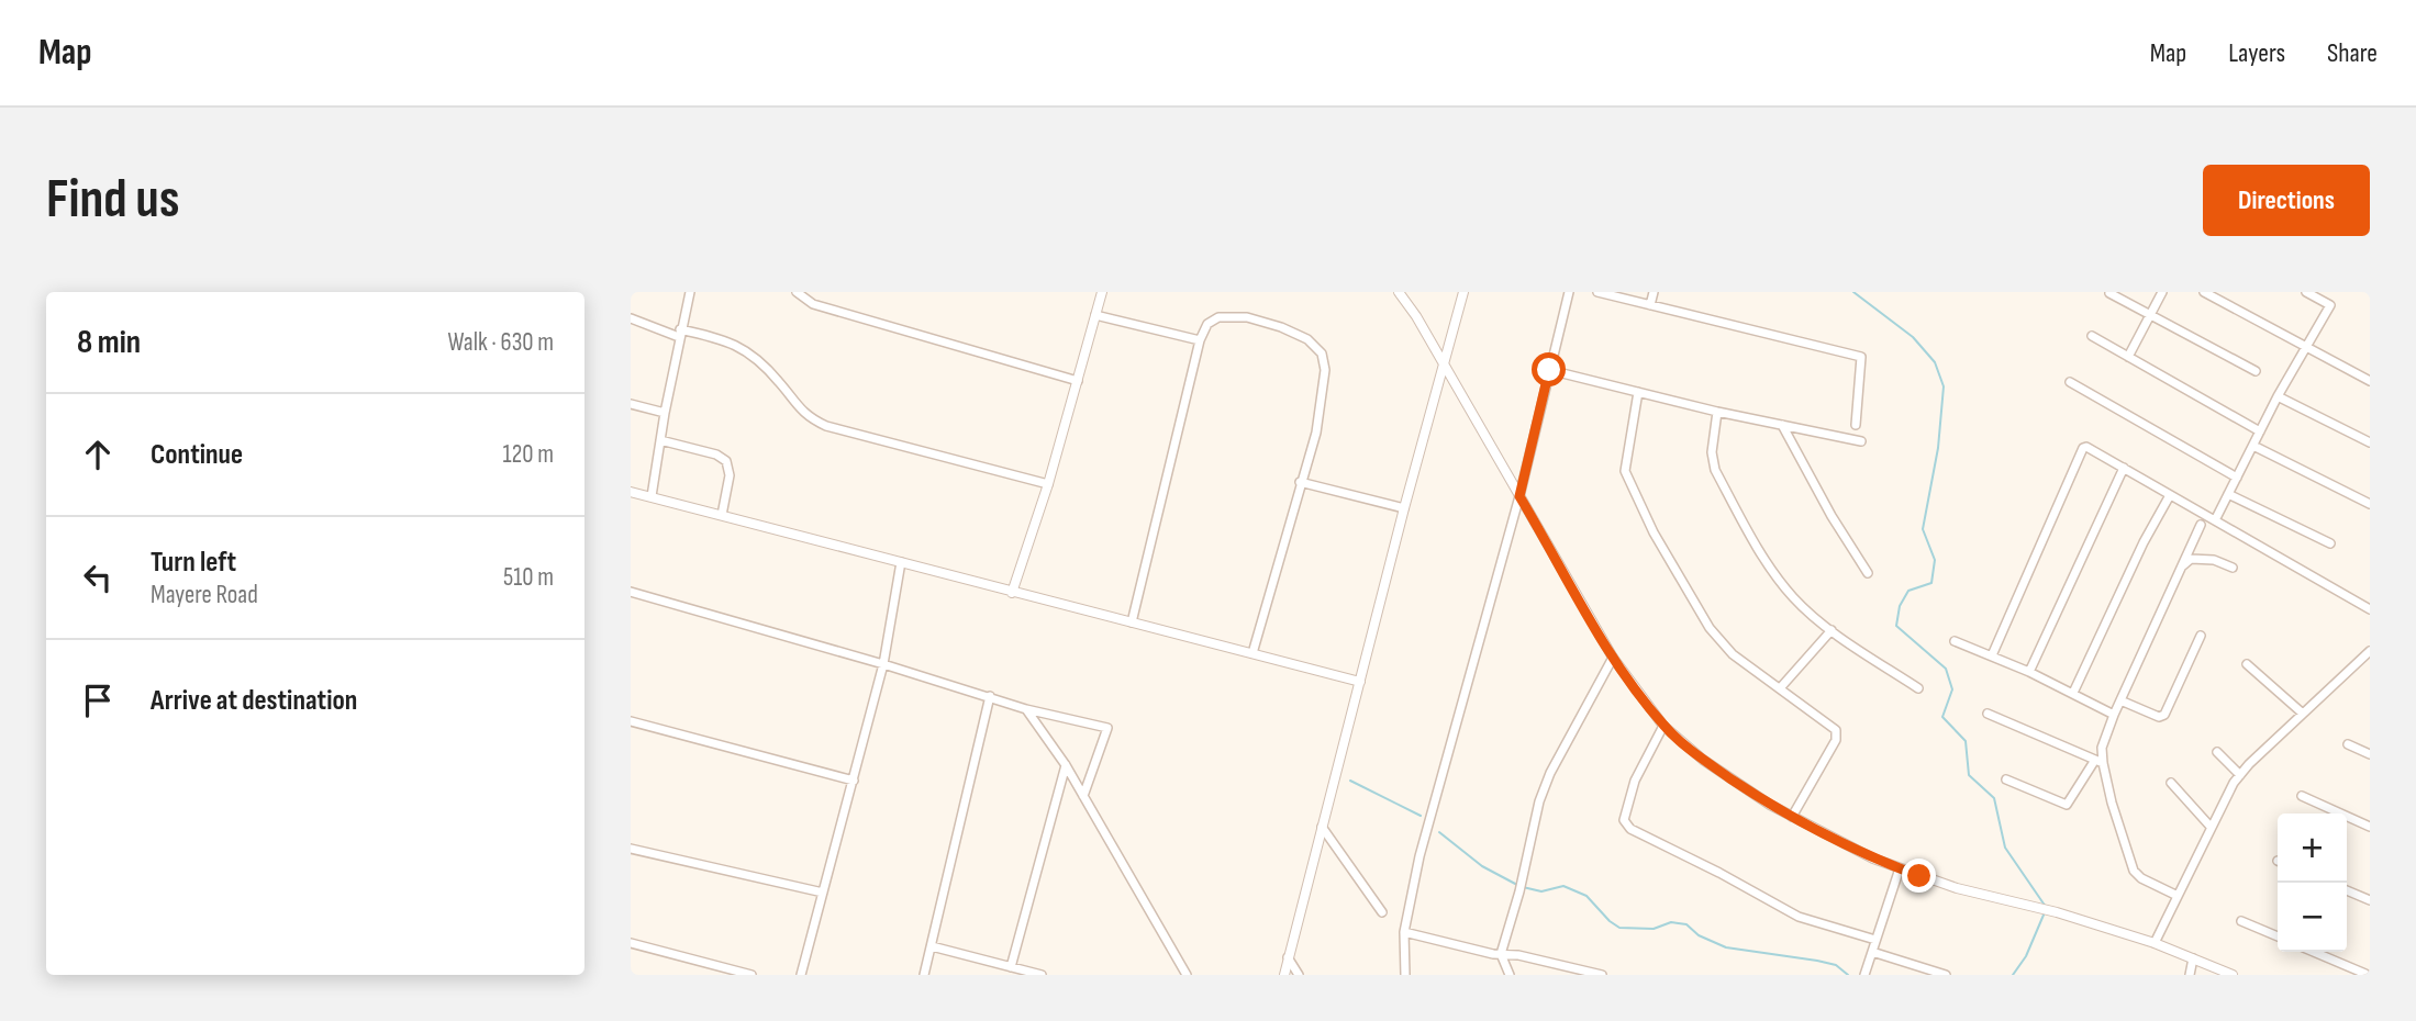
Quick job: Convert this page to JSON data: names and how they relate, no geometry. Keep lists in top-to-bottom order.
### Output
{
  "page": {
    "header": "Map",
    "nav": ["Map", "Layers", "Share"],
    "buttons": "Directions",
    "title": "Find us",
    "heading": ["8 min", "Walk · 630 m"],
    "list": [
      ["Continue", "120 m"],
      ["Turn left", "Mayere Road", "510 m"],
      "Arrive at destination"
    ],
    "map_buttons": ["+", "−"]
  }
}
